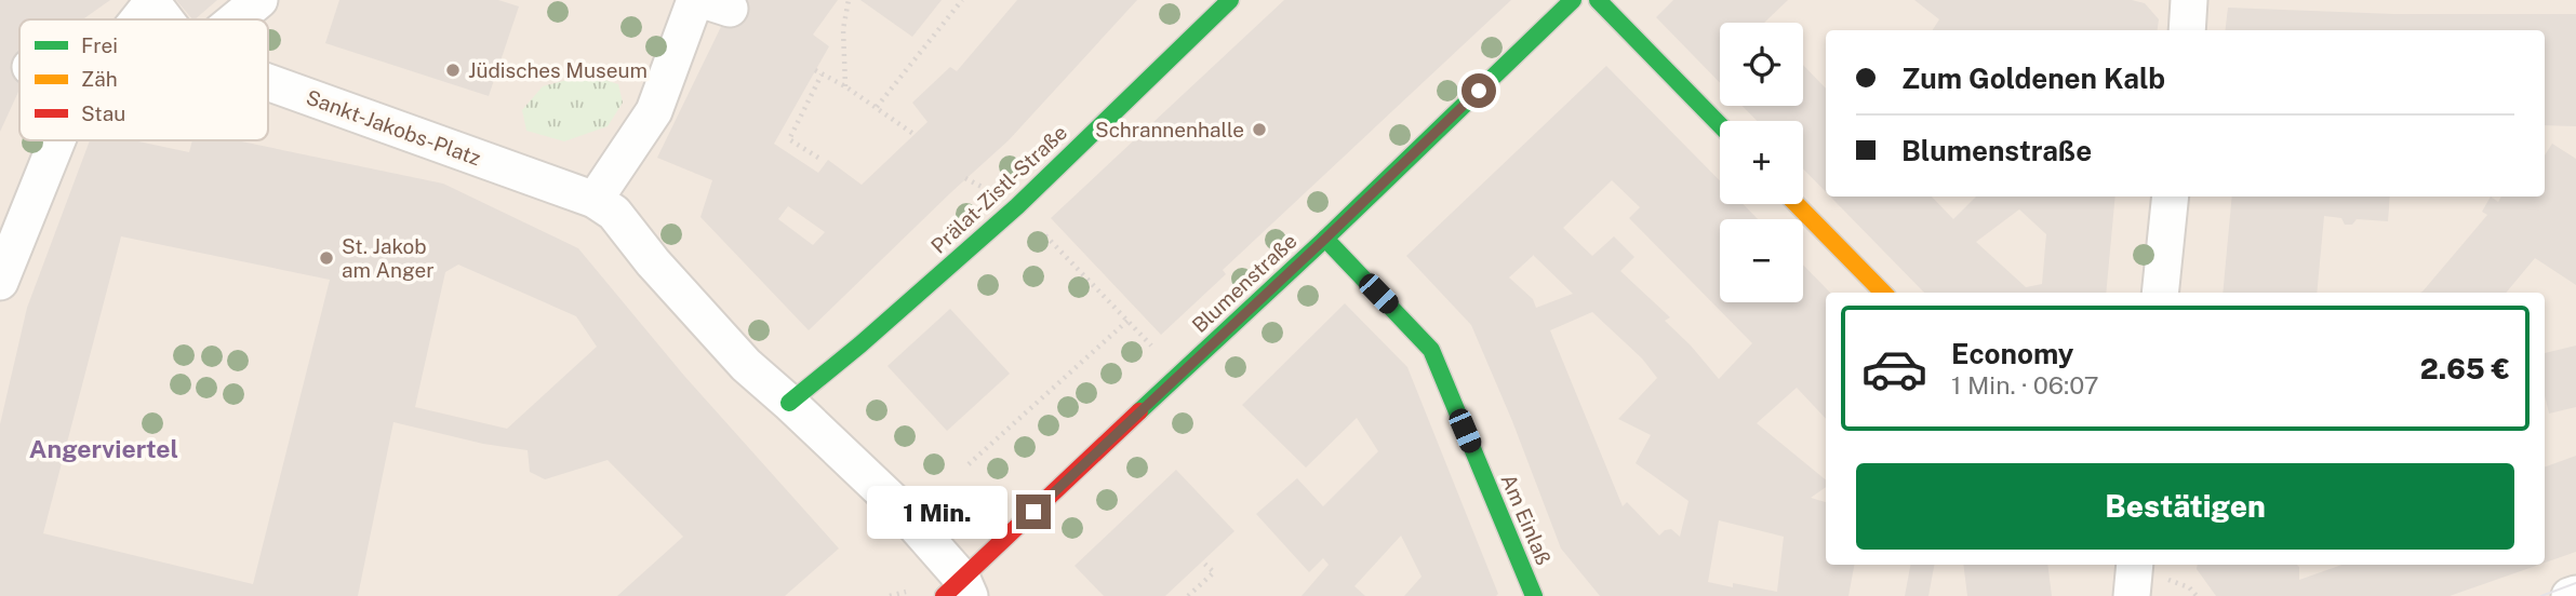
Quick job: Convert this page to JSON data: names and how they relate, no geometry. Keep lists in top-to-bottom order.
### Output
{
  "streets": {
    "street": [
      "Sankt-Jakobs-Platz",
      "Prälat-Zistl-Straße",
      "Blumenstraße",
      "Am Einlaß"
    ]
  },
  "crossings": [
    ["Blumenstraße", "Am Einlaß"]
  ],
  "districts": ["Angerviertel"],
  "places": ["Jüdisches Museum", "Schrannenhalle", "St. Jakob am Anger"],
  "legend": ["Frei", "Zäh", "Stau"],
  "page": {
    "map_buttons": ["+", "−"],
    "banner": ["Zum Goldenen Kalb", "Blumenstraße"],
    "list": [
      {
        "name": "Economy",
        "note": "1 Min. · 06:07",
        "value": "2.65 €"
      }
    ],
    "buttons": "Bestätigen",
    "bubble": "1 Min."
  }
}
